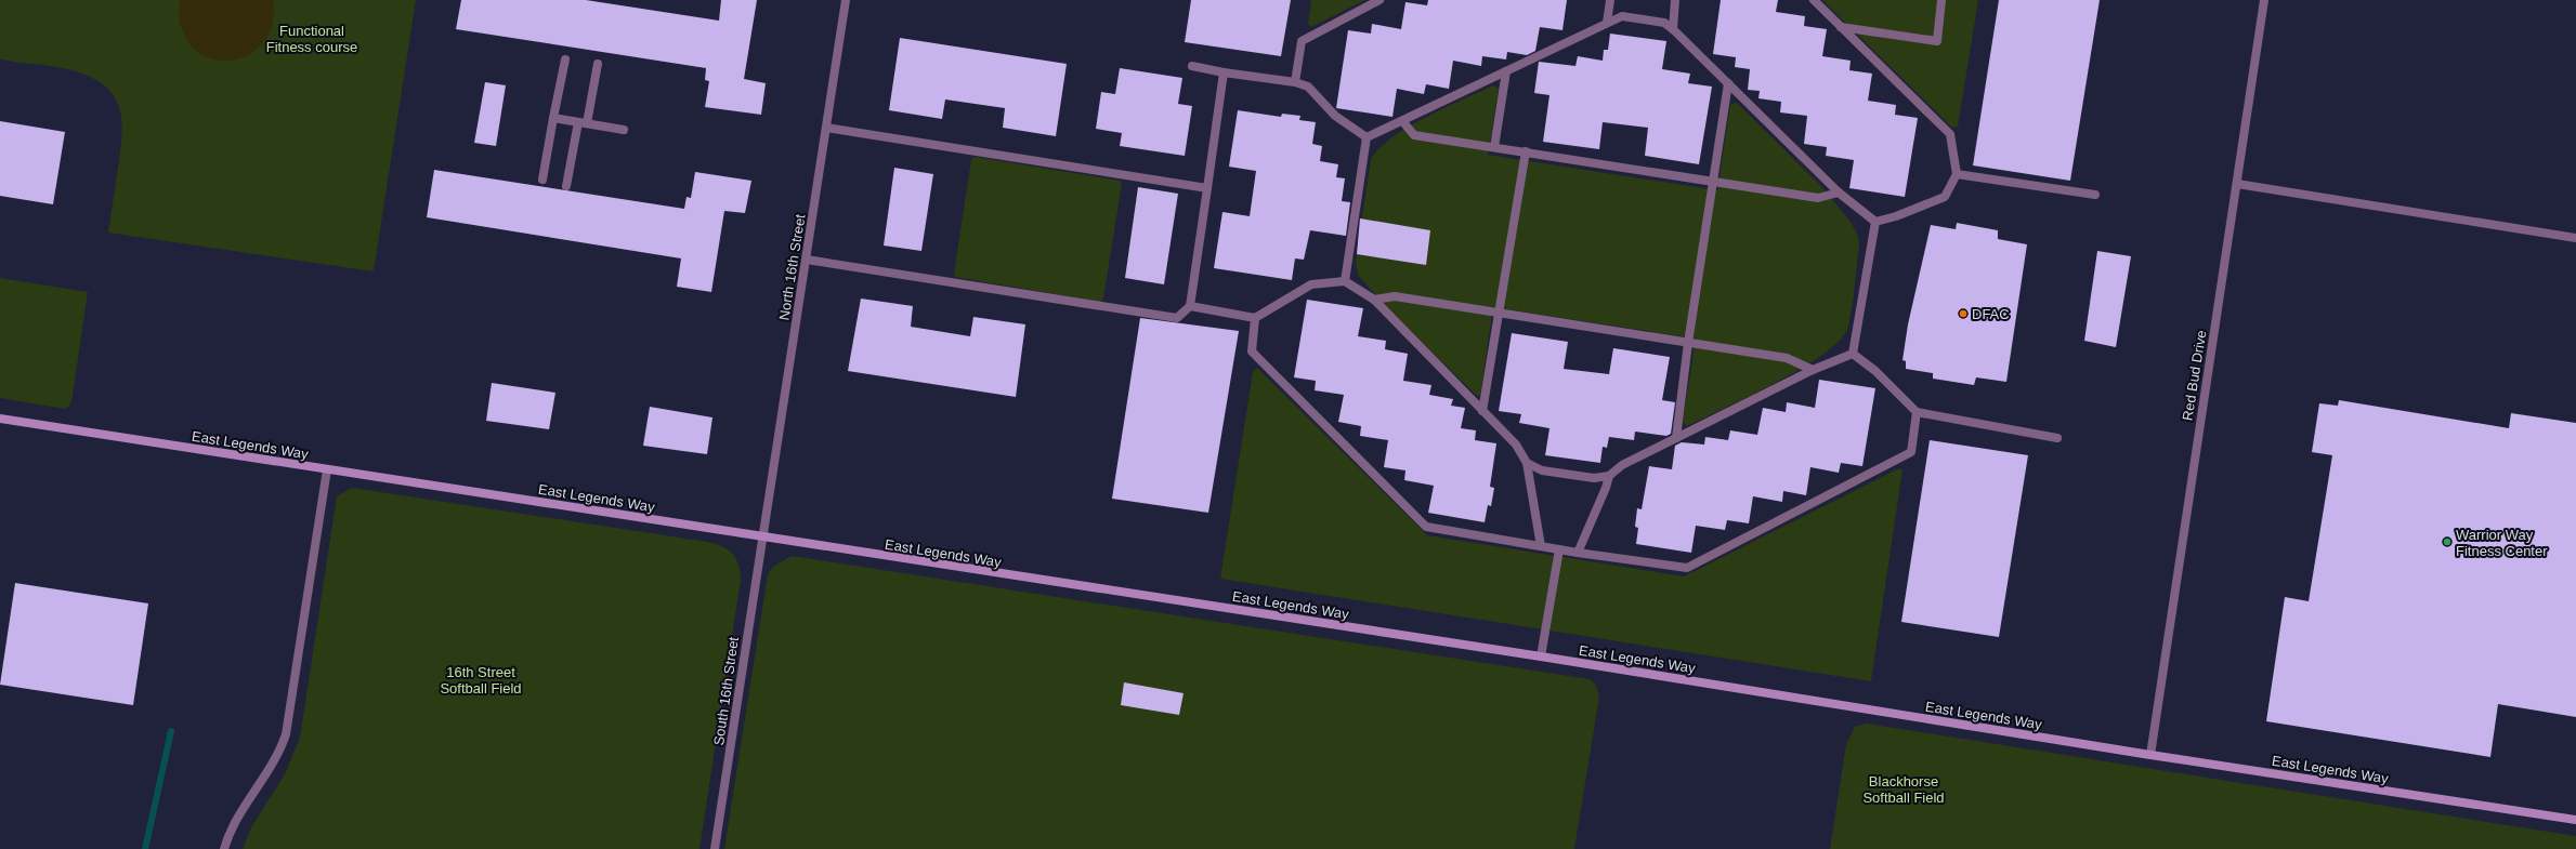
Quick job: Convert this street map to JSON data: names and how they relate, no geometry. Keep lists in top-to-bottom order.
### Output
{
  "streets": {
    "street": [
      "North 16th Street",
      "Red Bud Drive",
      "East Legends Way",
      "South 16th Street"
    ]
  },
  "crossings": [
    ["North 16th Street", "East Legends Way"],
    ["North 16th Street", "South 16th Street"],
    ["Red Bud Drive", "East Legends Way"],
    ["East Legends Way", "South 16th Street"]
  ],
  "parks": ["Functional Fitness course", "16th Street Softball Field", "Blackhorse Softball Field"],
  "places": ["DFAC", "Warrior Way Fitness Center"]
}
